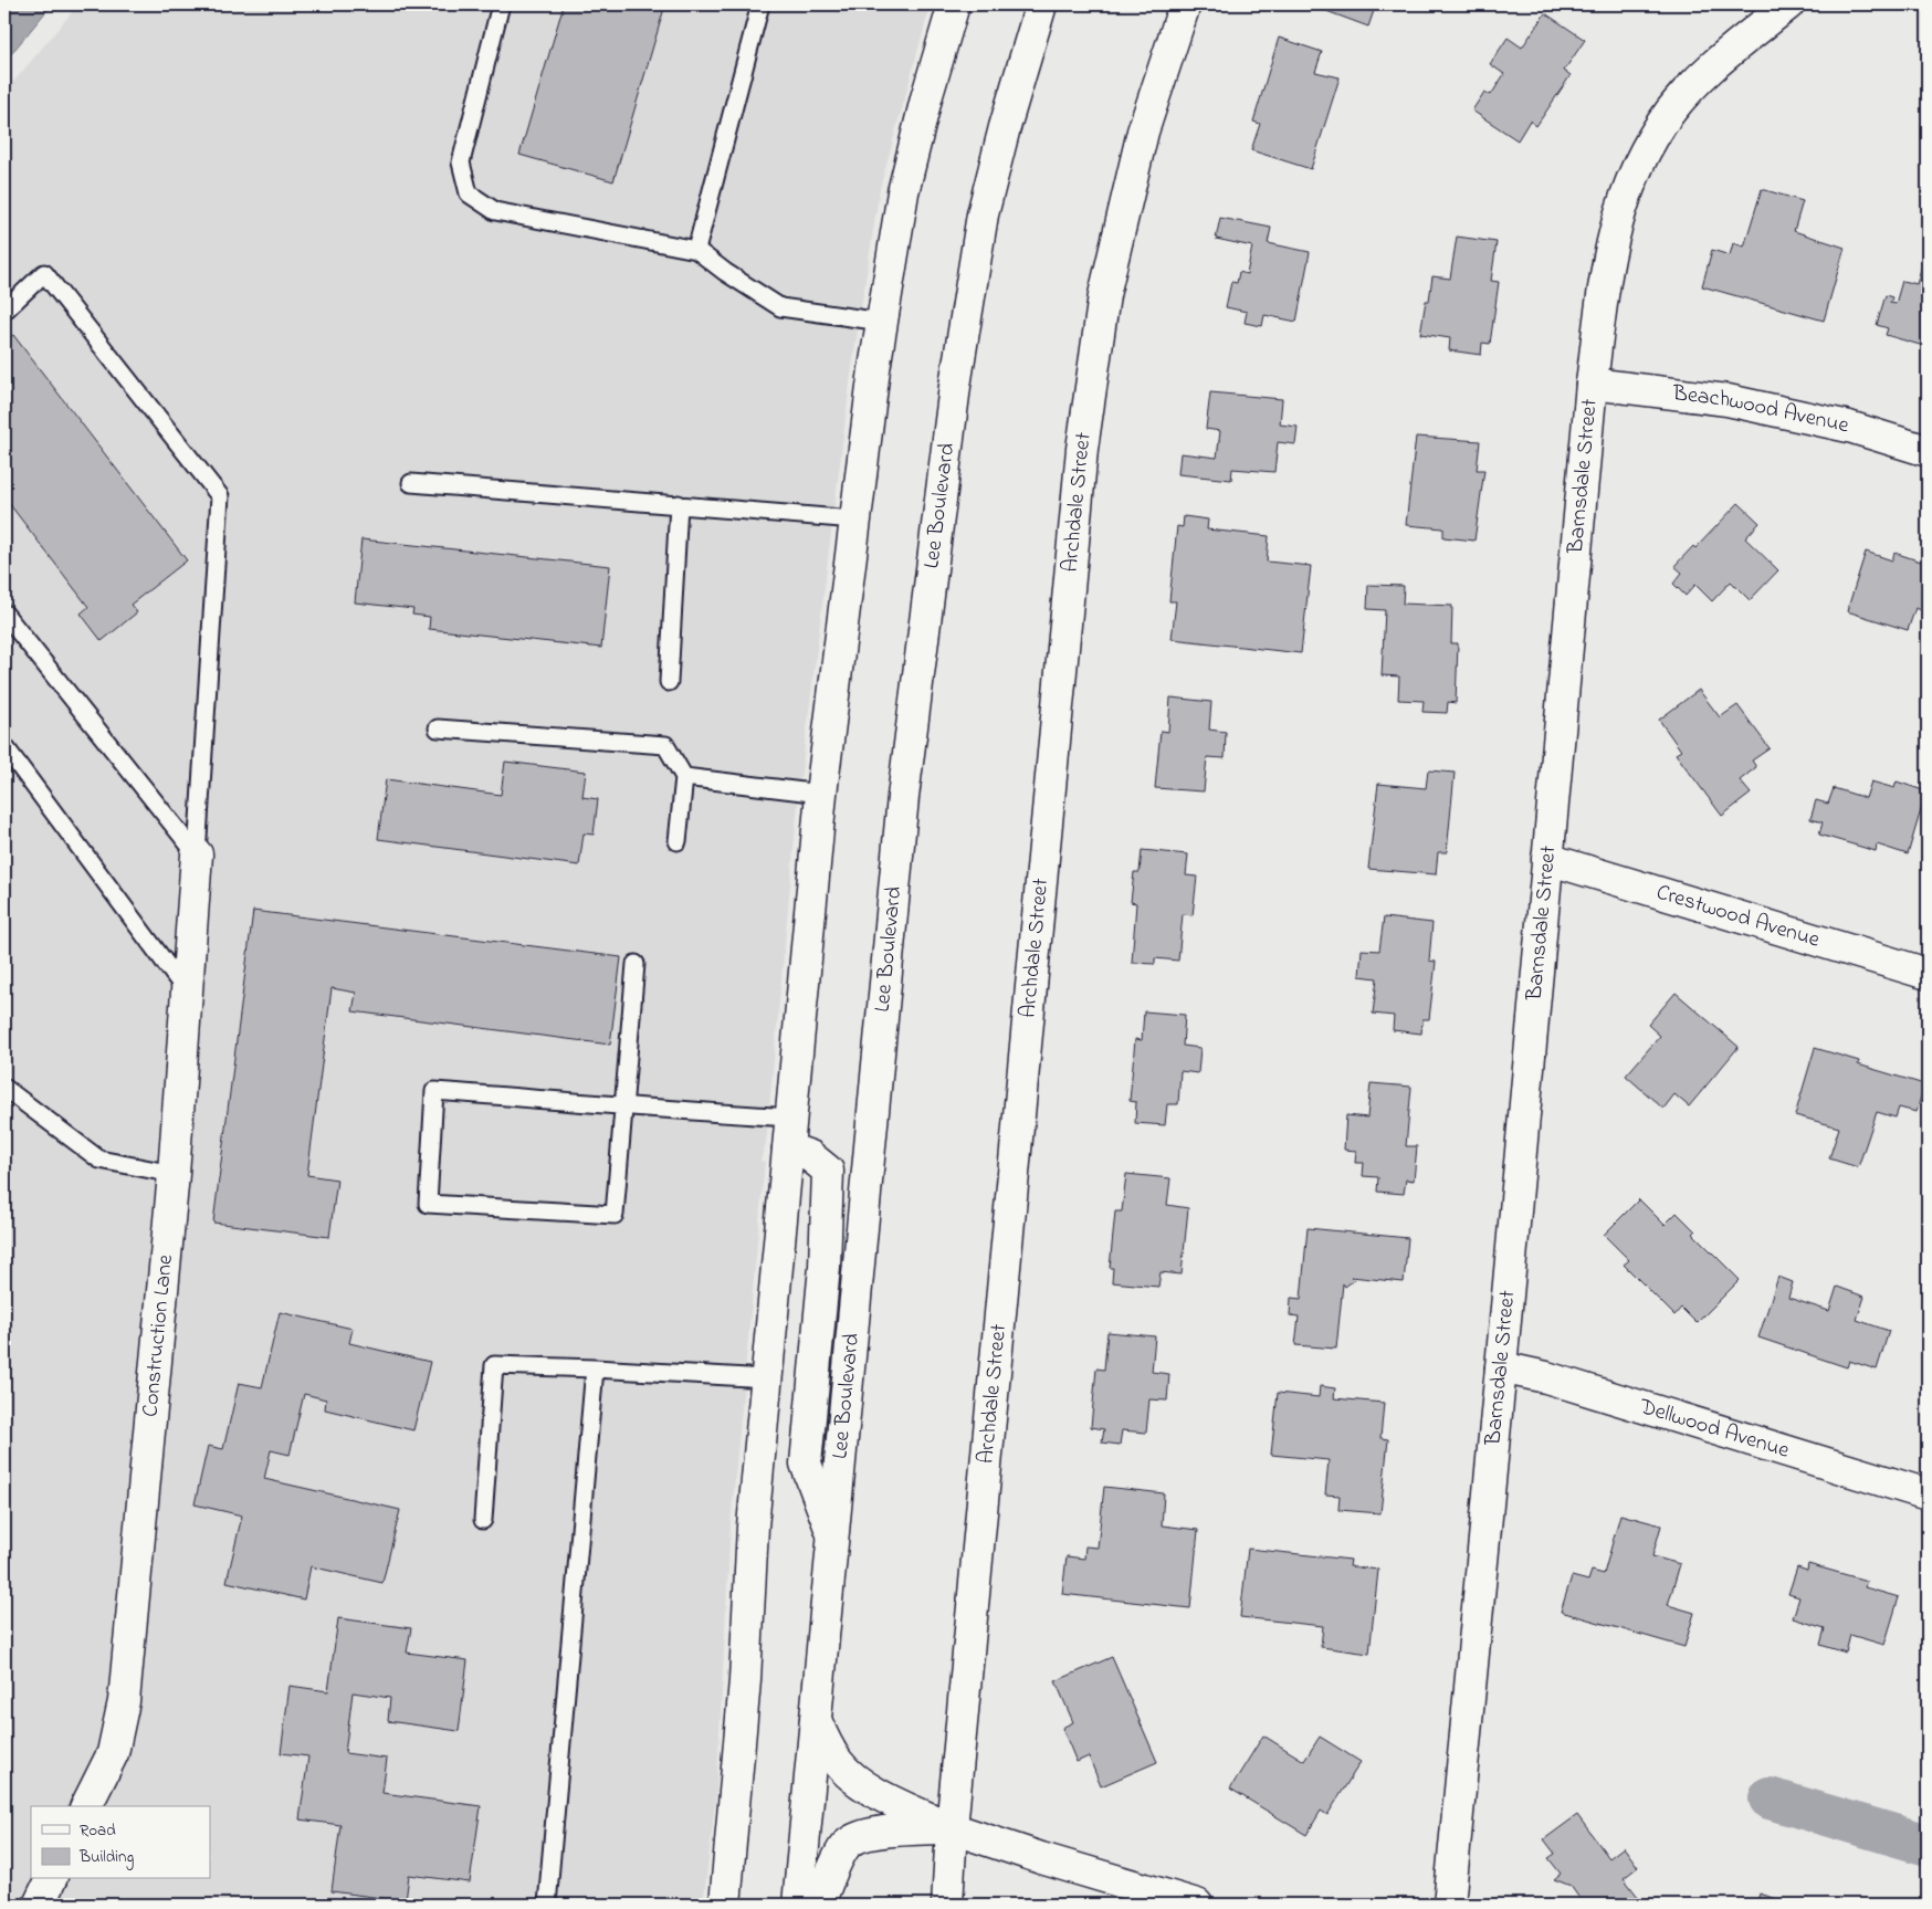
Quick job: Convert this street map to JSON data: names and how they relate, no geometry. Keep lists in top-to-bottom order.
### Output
{
  "streets": {
    "street": [
      "Beachwood Avenue",
      "Barnsdale Street",
      "Archdale Street",
      "Lee Boulevard",
      "Crestwood Avenue",
      "Construction Lane",
      "Dellwood Avenue"
    ]
  },
  "crossings": [
    ["Beachwood Avenue", "Barnsdale Street"],
    ["Barnsdale Street", "Crestwood Avenue"],
    ["Barnsdale Street", "Dellwood Avenue"]
  ],
  "legend": ["Road", "Building"]
}
